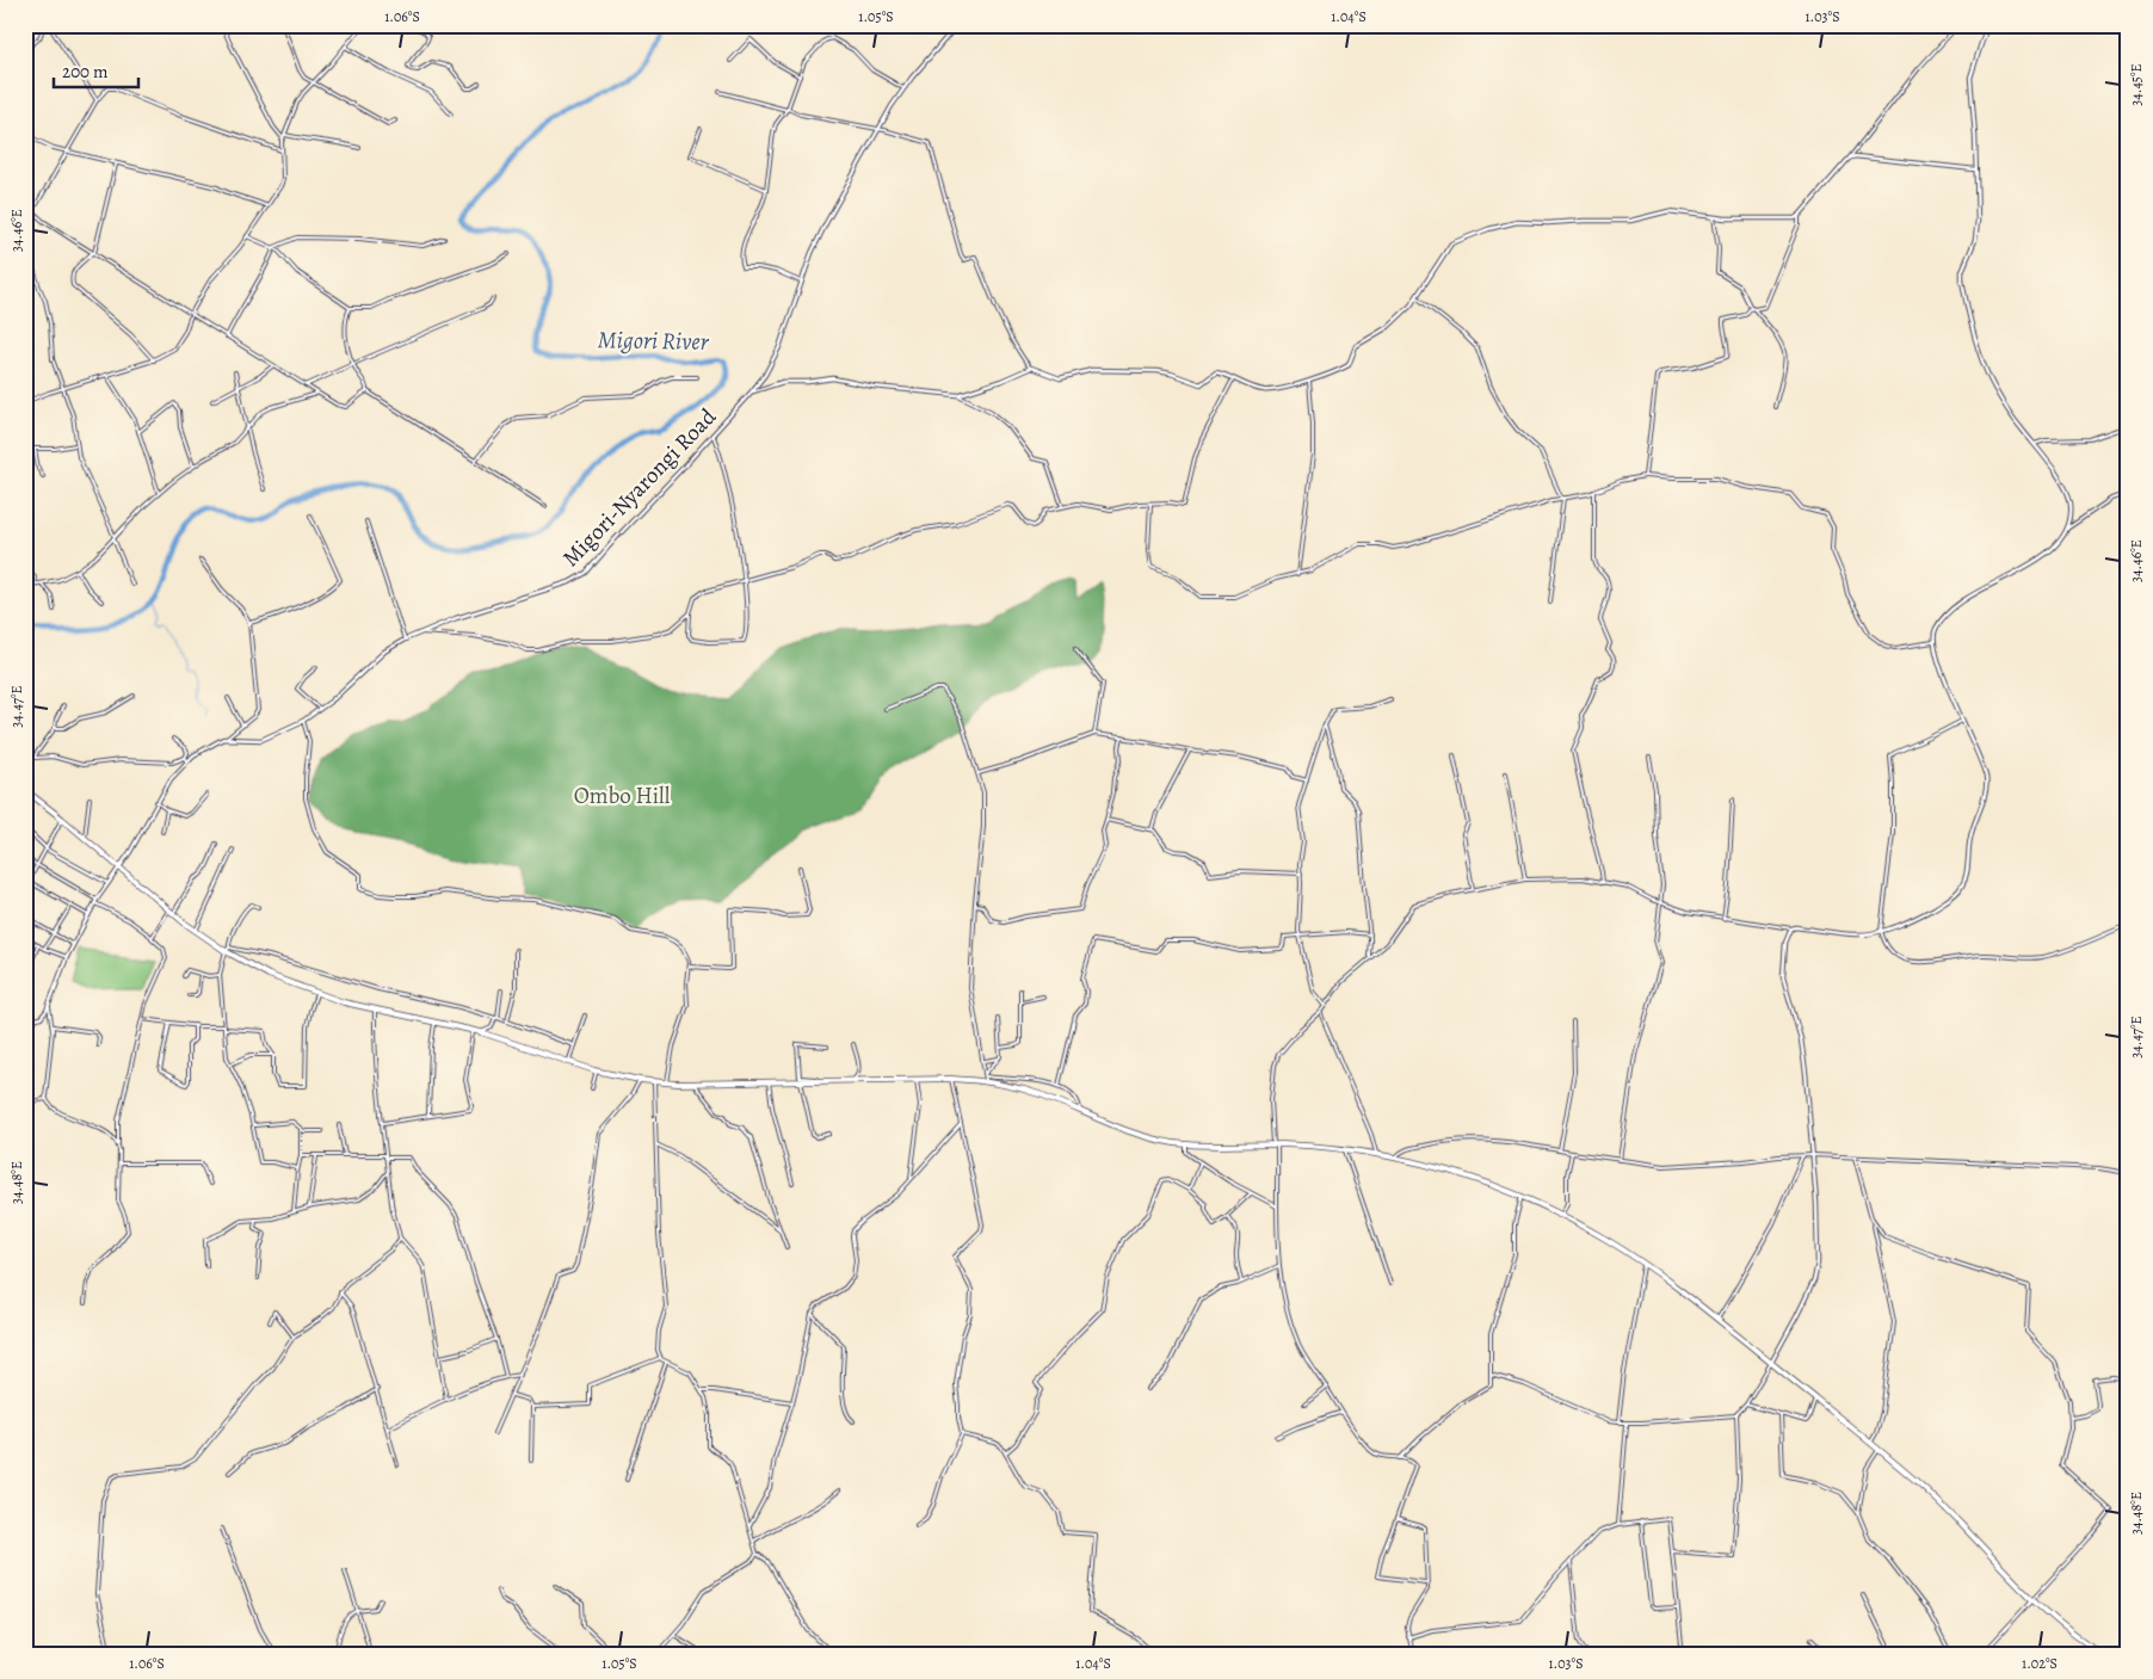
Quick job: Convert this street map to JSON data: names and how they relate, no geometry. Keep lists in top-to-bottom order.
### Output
{
  "streets": {
    "street": ["Migori-Nyarongi Road"]
  },
  "water": ["Migori River"],
  "parks": ["Ombo Hill"],
  "scale_bar": "200 m",
  "coordinates": [
    "1.06°S",
    "1.05°S",
    "1.04°S",
    "1.03°S",
    "34.45°E",
    "34.46°E",
    "34.47°E",
    "34.48°E",
    "1.02°S"
  ]
}
